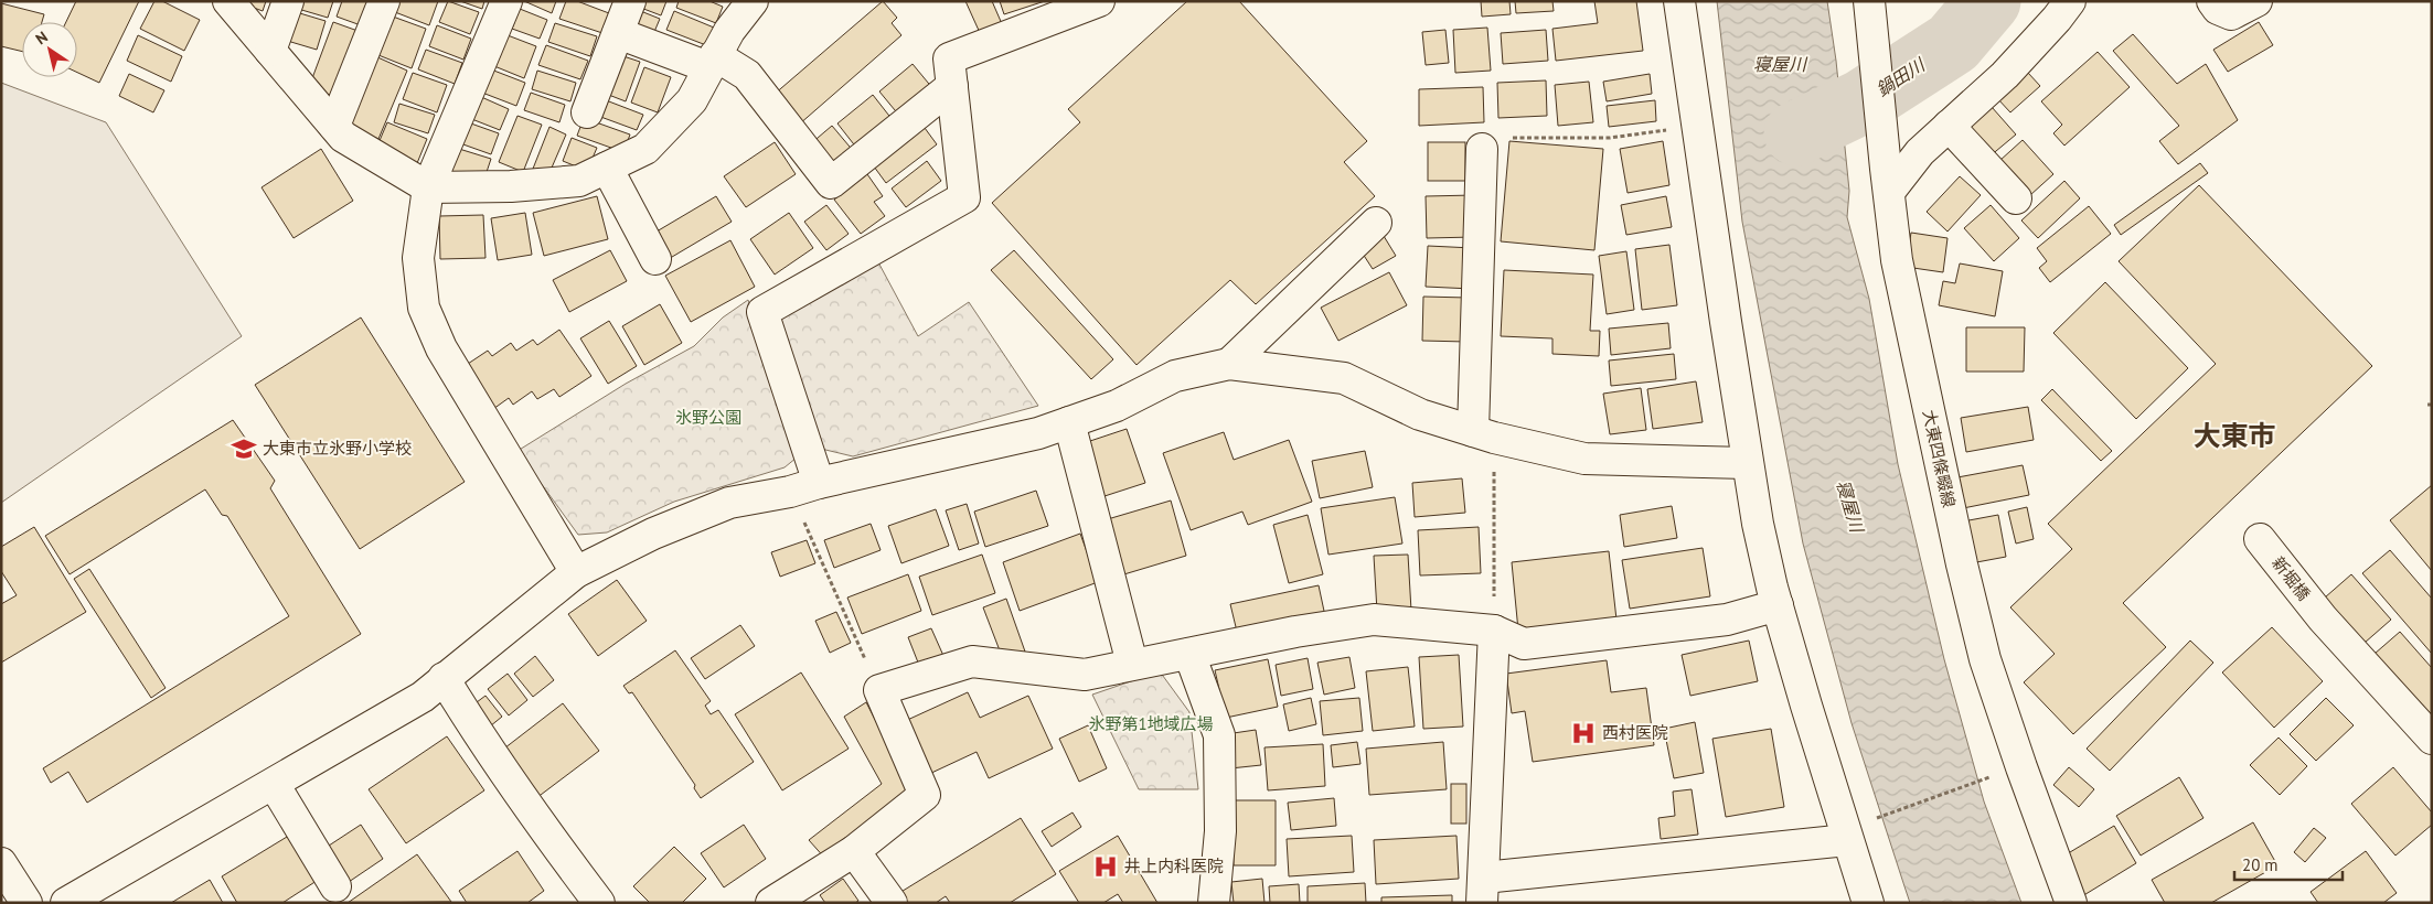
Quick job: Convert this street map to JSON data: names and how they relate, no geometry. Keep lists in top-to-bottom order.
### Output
{
  "streets": {
    "street": ["大東四條畷線", "新堀橋"]
  },
  "districts": ["大東市"],
  "water": ["寝屋川", "鍋田川"],
  "parks": ["氷野公園", "氷野第1地域広場"],
  "places": {
    "school or university": ["大東市立氷野小学校"],
    "hospital": ["西村医院", "井上内科医院"]
  },
  "scale_bar": "20 m",
  "north": "top left"
}
